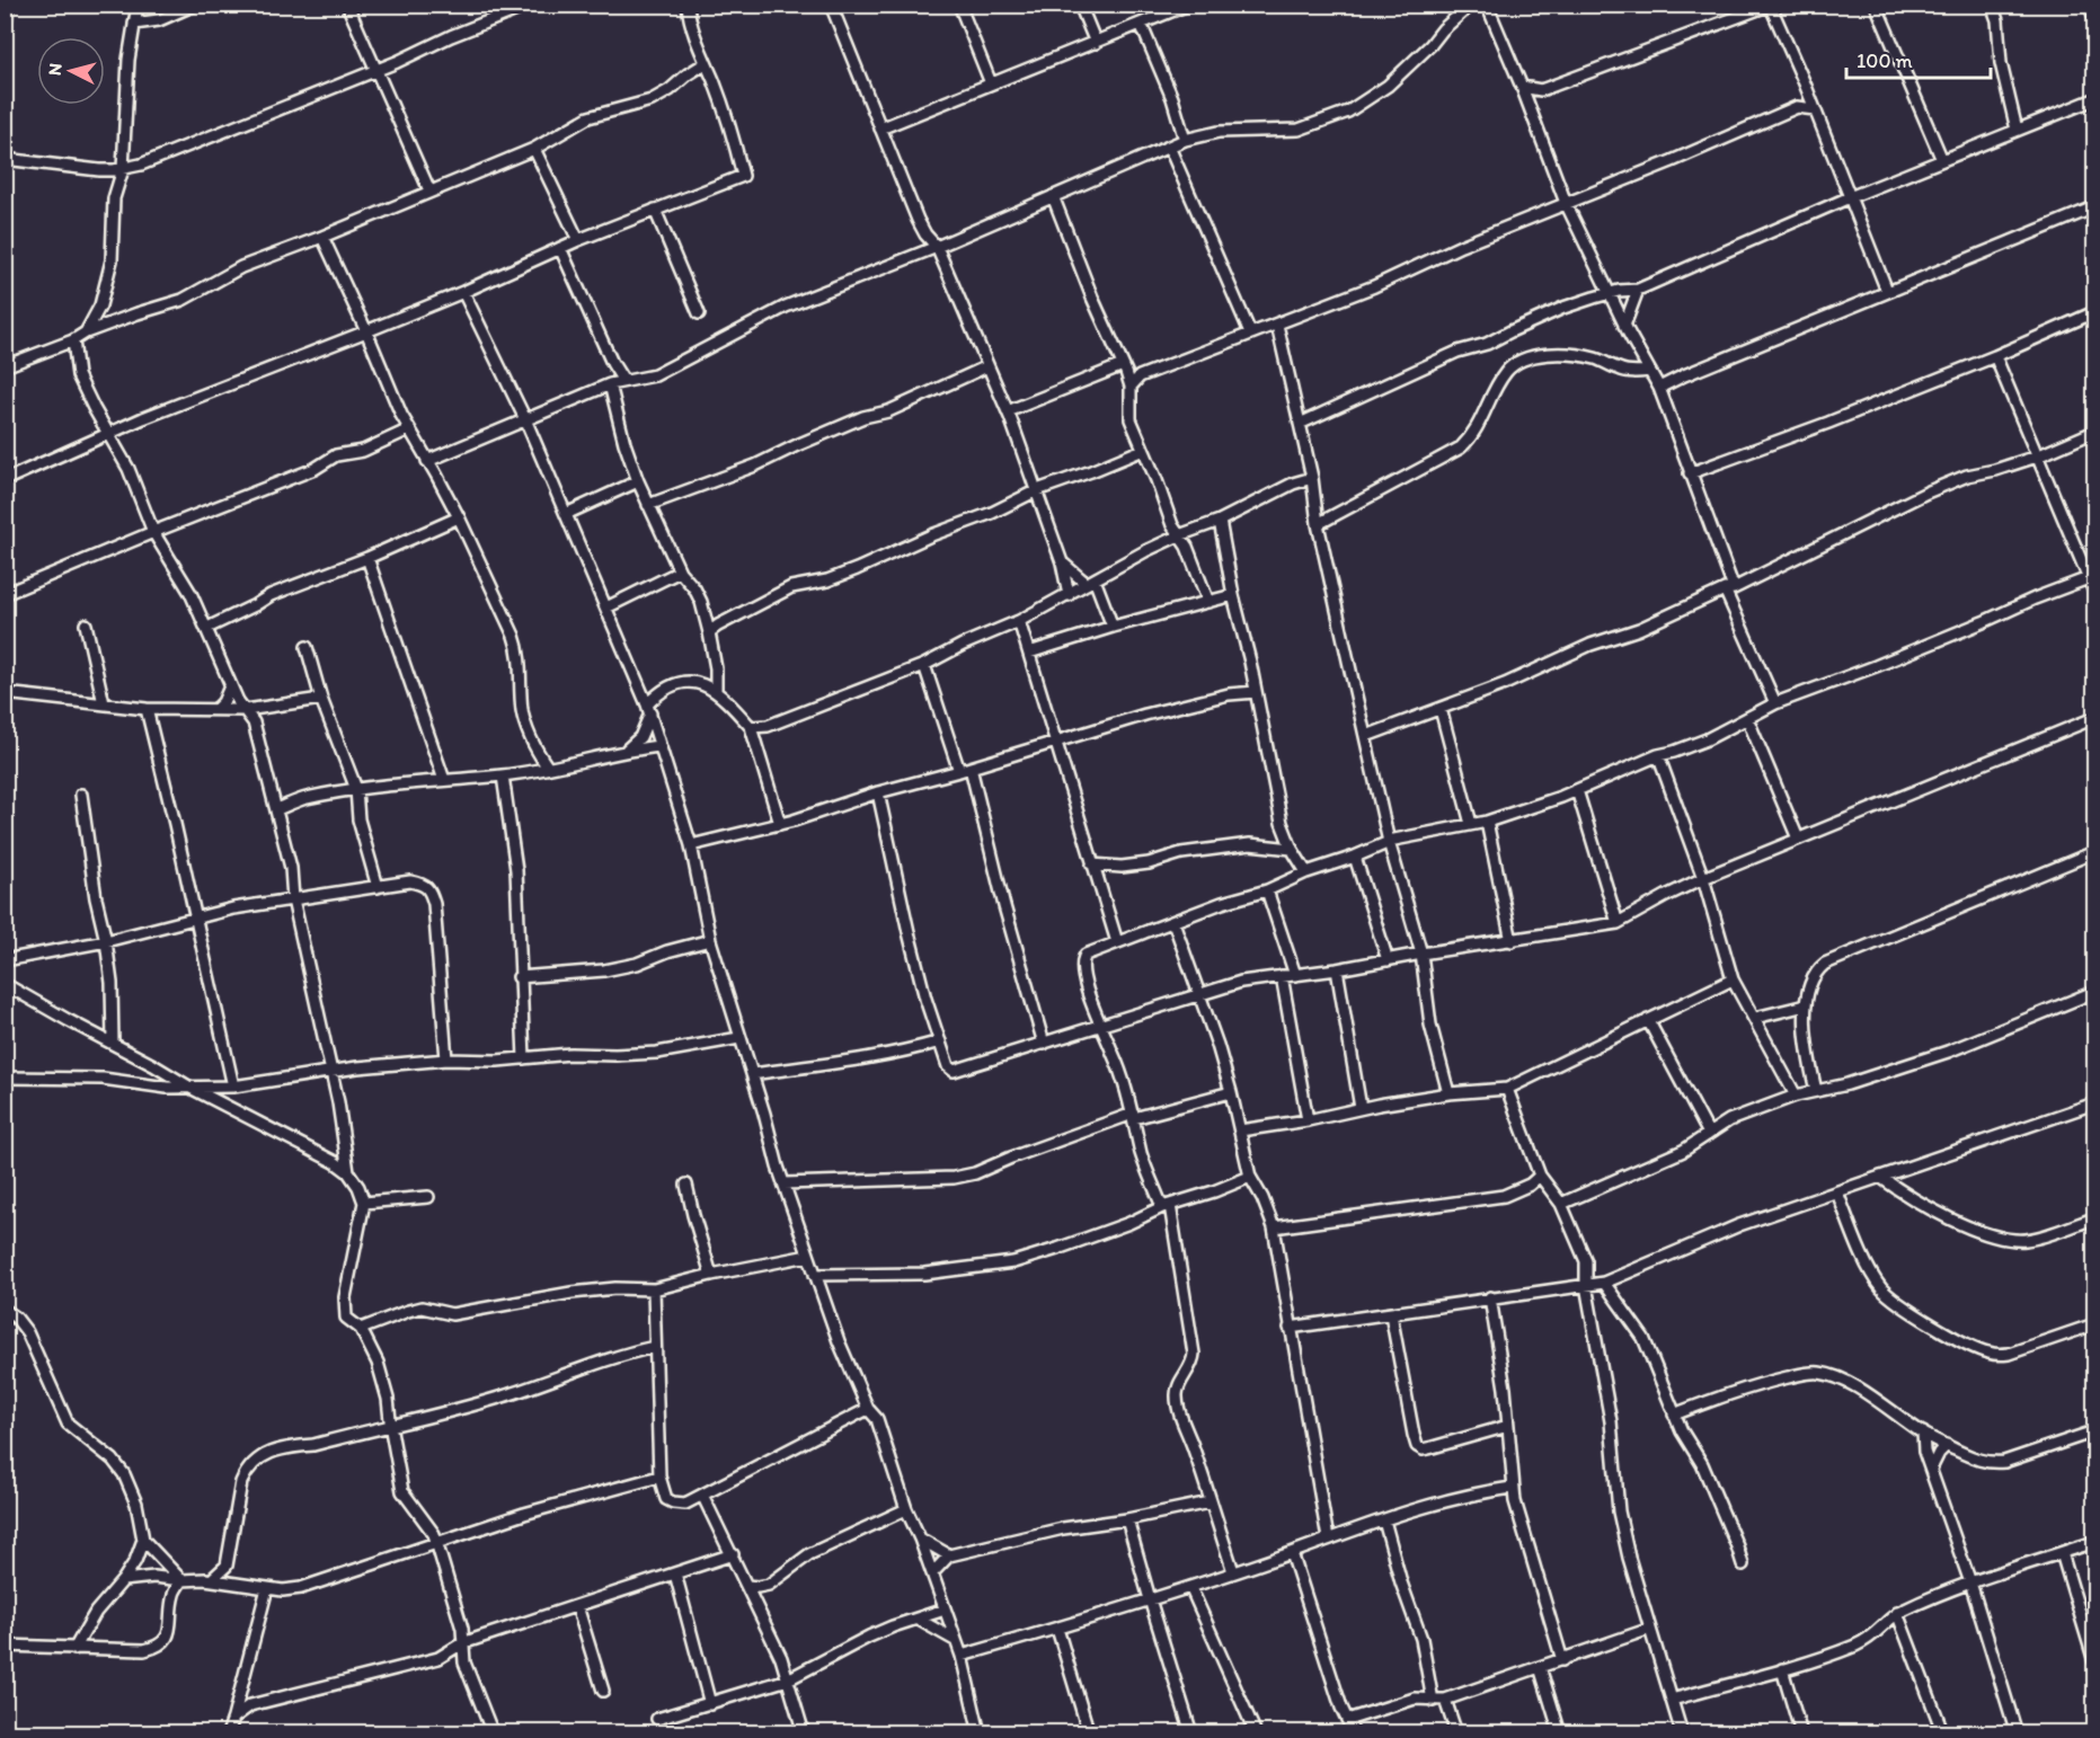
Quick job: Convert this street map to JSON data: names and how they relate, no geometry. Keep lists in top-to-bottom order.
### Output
{
  "scale_bar": "100 m",
  "north": "left"
}
